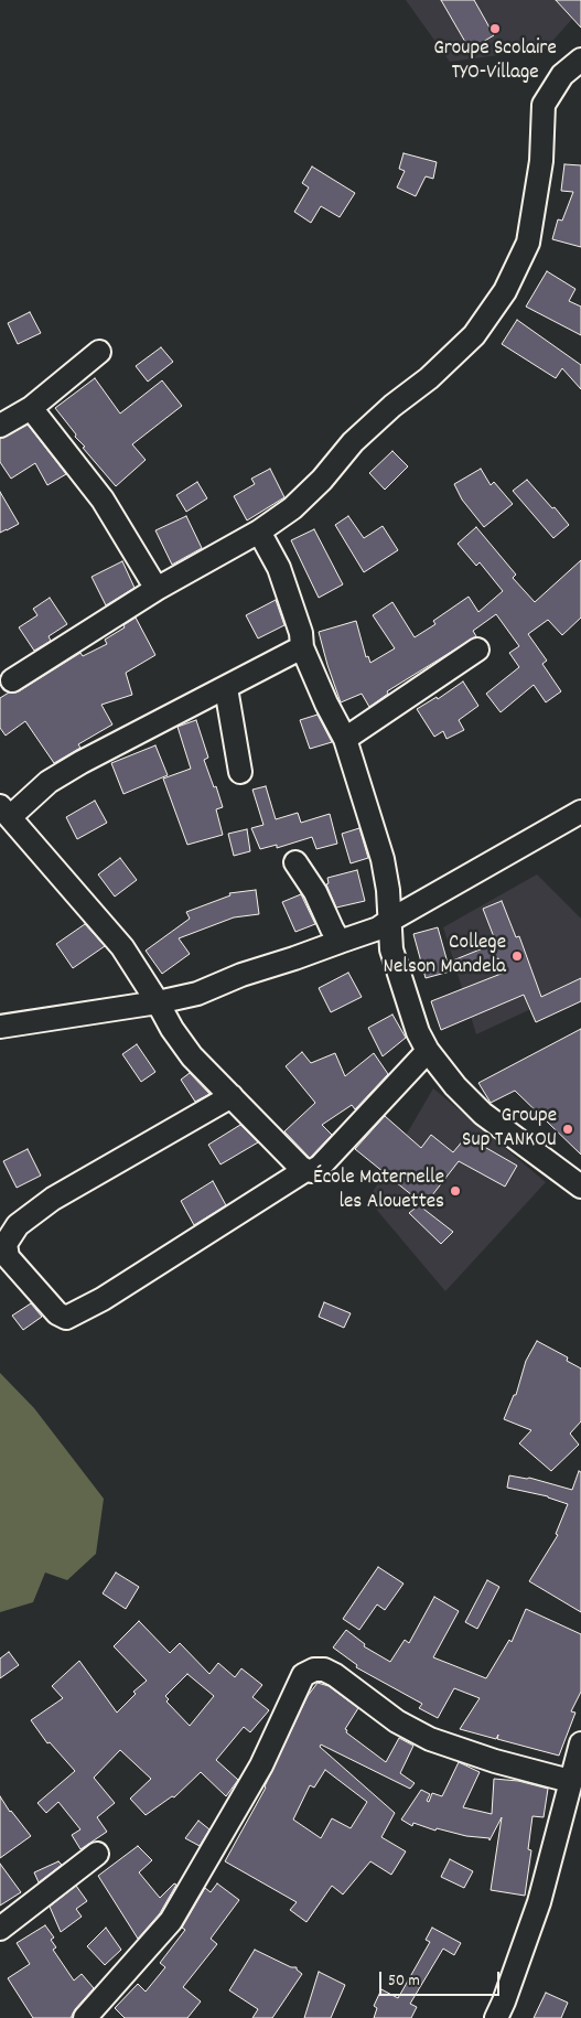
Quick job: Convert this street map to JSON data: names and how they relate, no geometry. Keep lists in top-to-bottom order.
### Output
{
  "places": [
    "Groupe Scolaire TYO-Village",
    "College Nelson Mandela",
    "Groupe Sup TANKOU",
    "École Maternelle les Alouettes"
  ],
  "scale_bar": "50 m"
}
